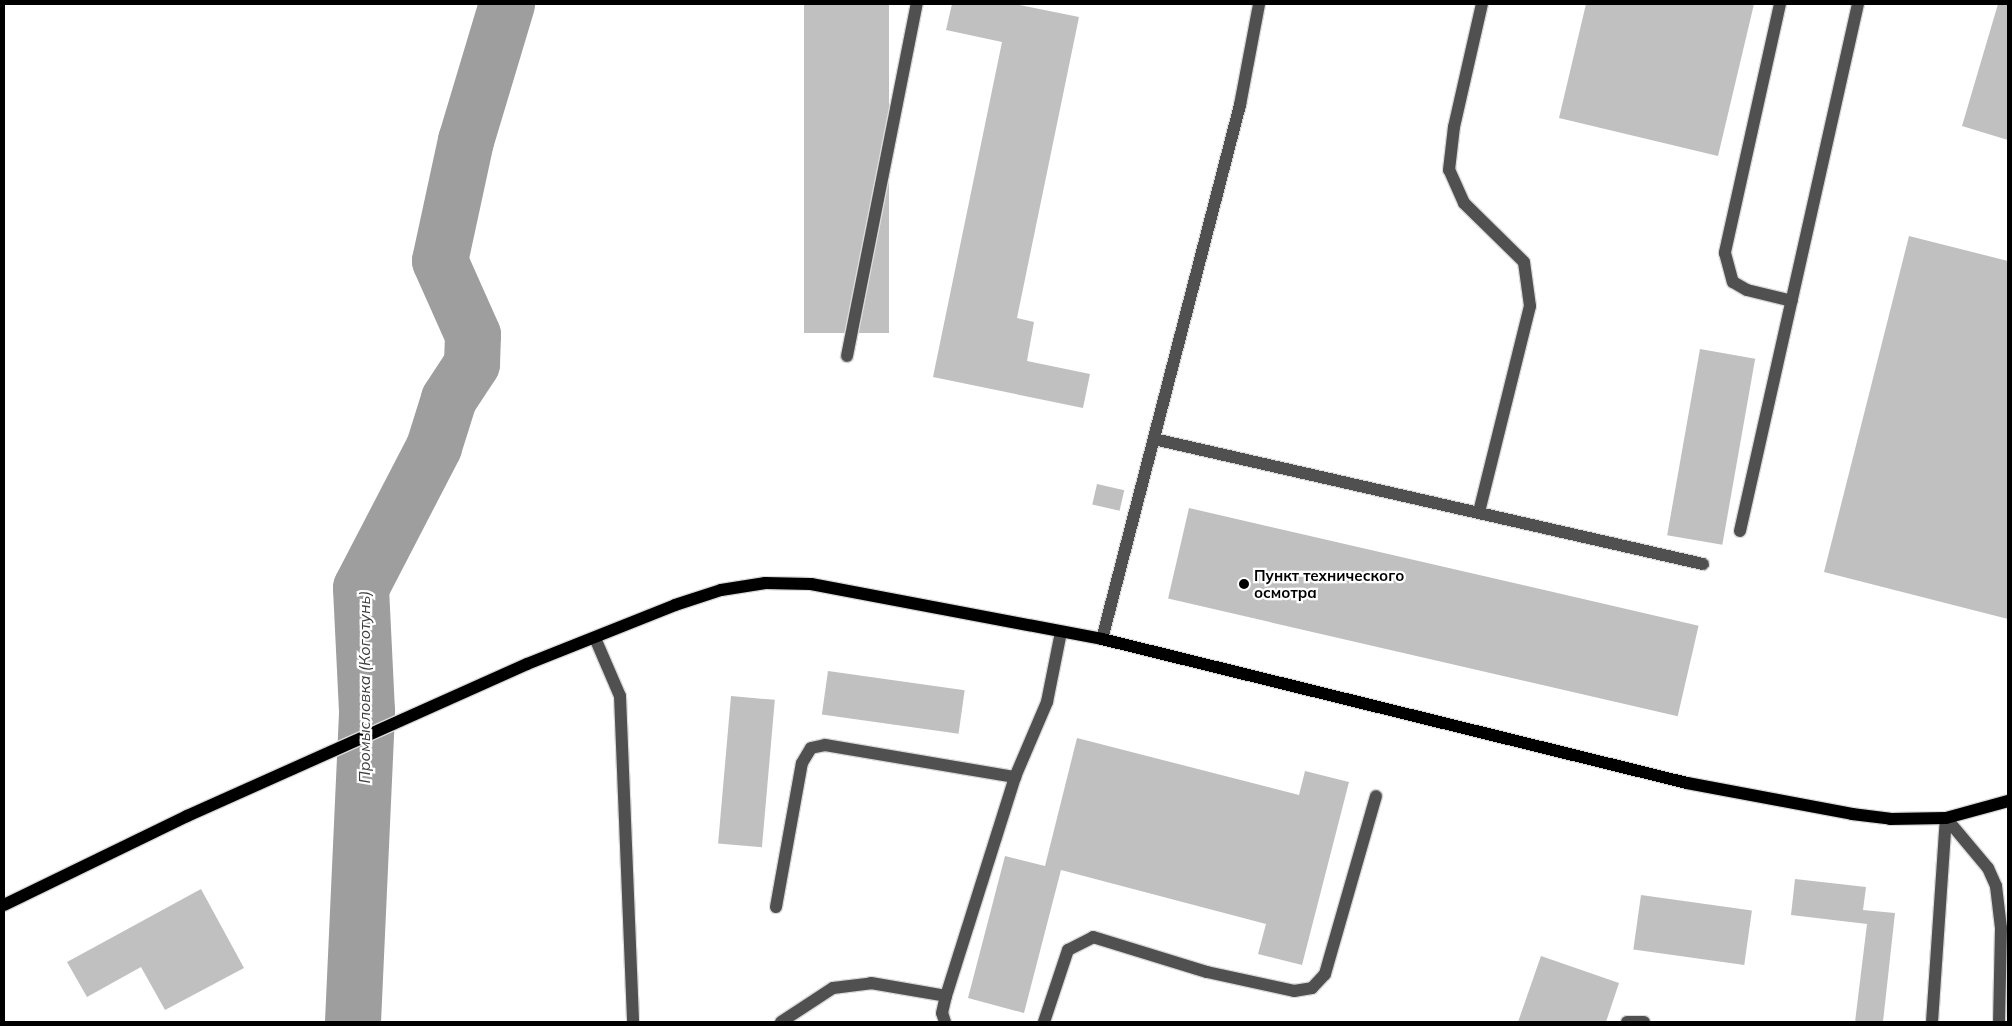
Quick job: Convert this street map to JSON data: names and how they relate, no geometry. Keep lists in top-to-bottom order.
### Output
{
  "water": ["Промысловка (Коготунь)"],
  "places": ["Пункт технического осмотра"]
}
